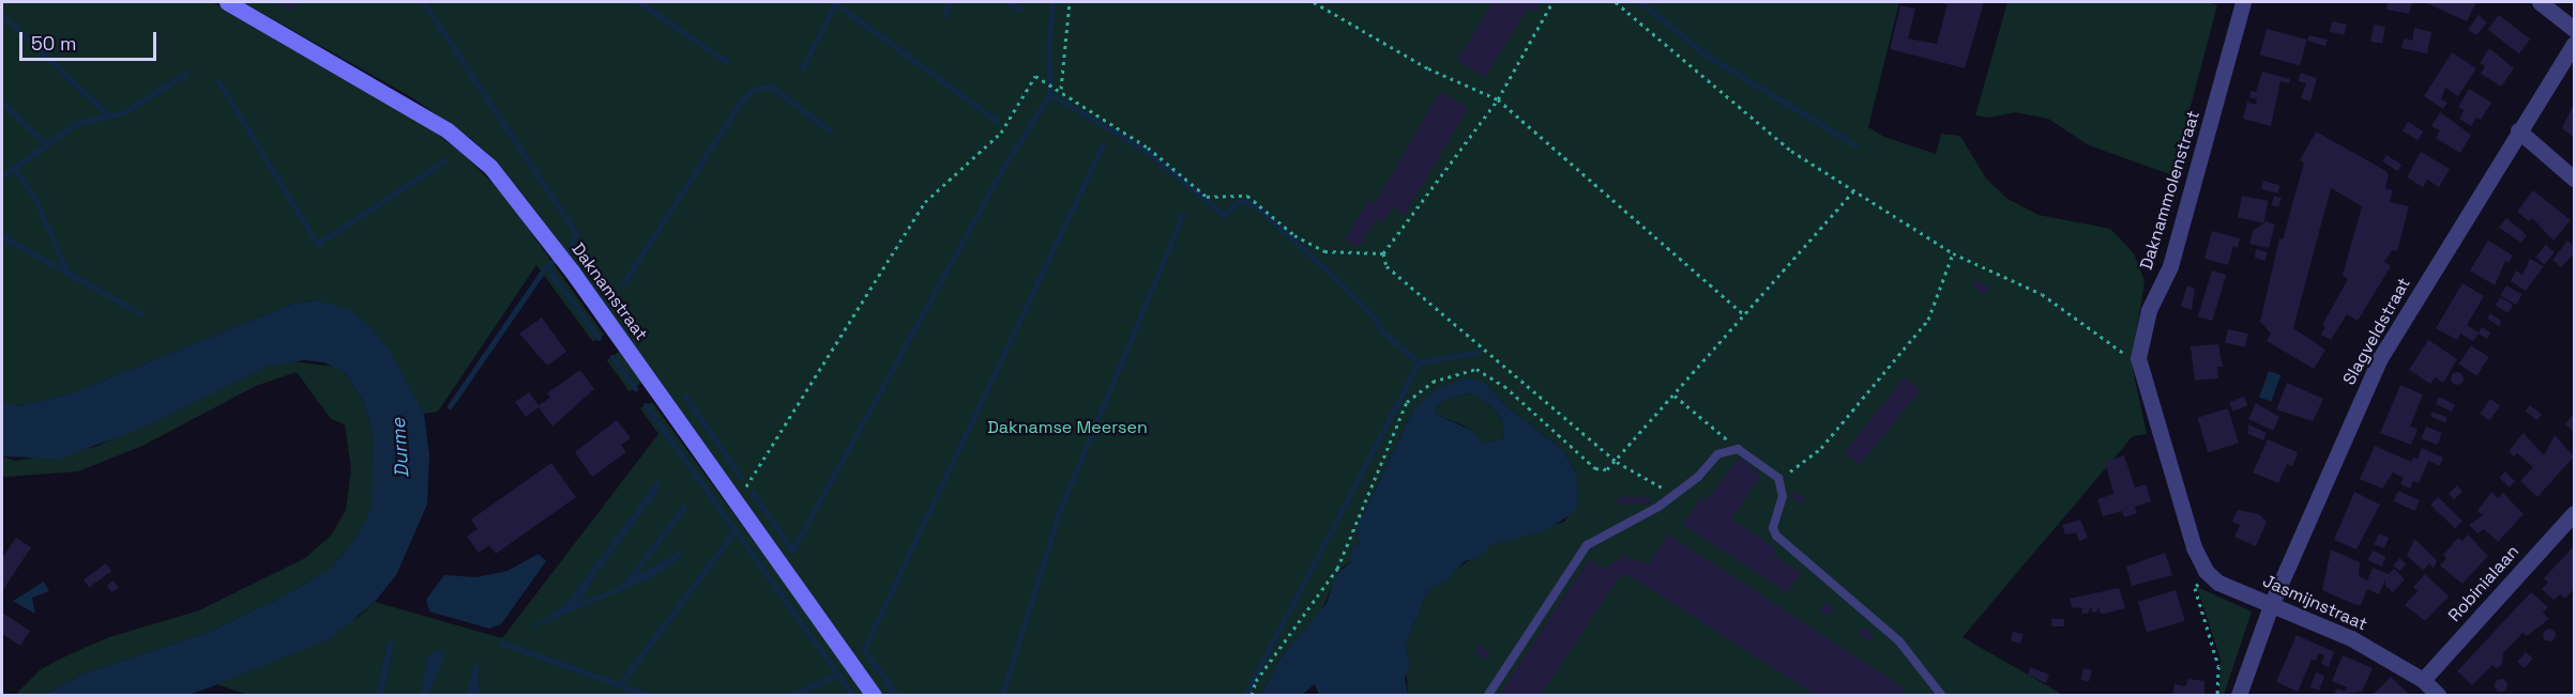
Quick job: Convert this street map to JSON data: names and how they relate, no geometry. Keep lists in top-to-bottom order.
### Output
{
  "streets": {
    "street": [
      "Daknammolenstraat",
      "Daknamstraat",
      "Slagveldstraat",
      "Robinialaan",
      "Jasmijnstraat"
    ]
  },
  "crossings": [
    ["Daknammolenstraat", "Jasmijnstraat"],
    ["Slagveldstraat", "Jasmijnstraat"],
    ["Robinialaan", "Jasmijnstraat"]
  ],
  "water": ["Durme"],
  "parks": ["Daknamse Meersen"],
  "scale_bar": "50 m"
}
